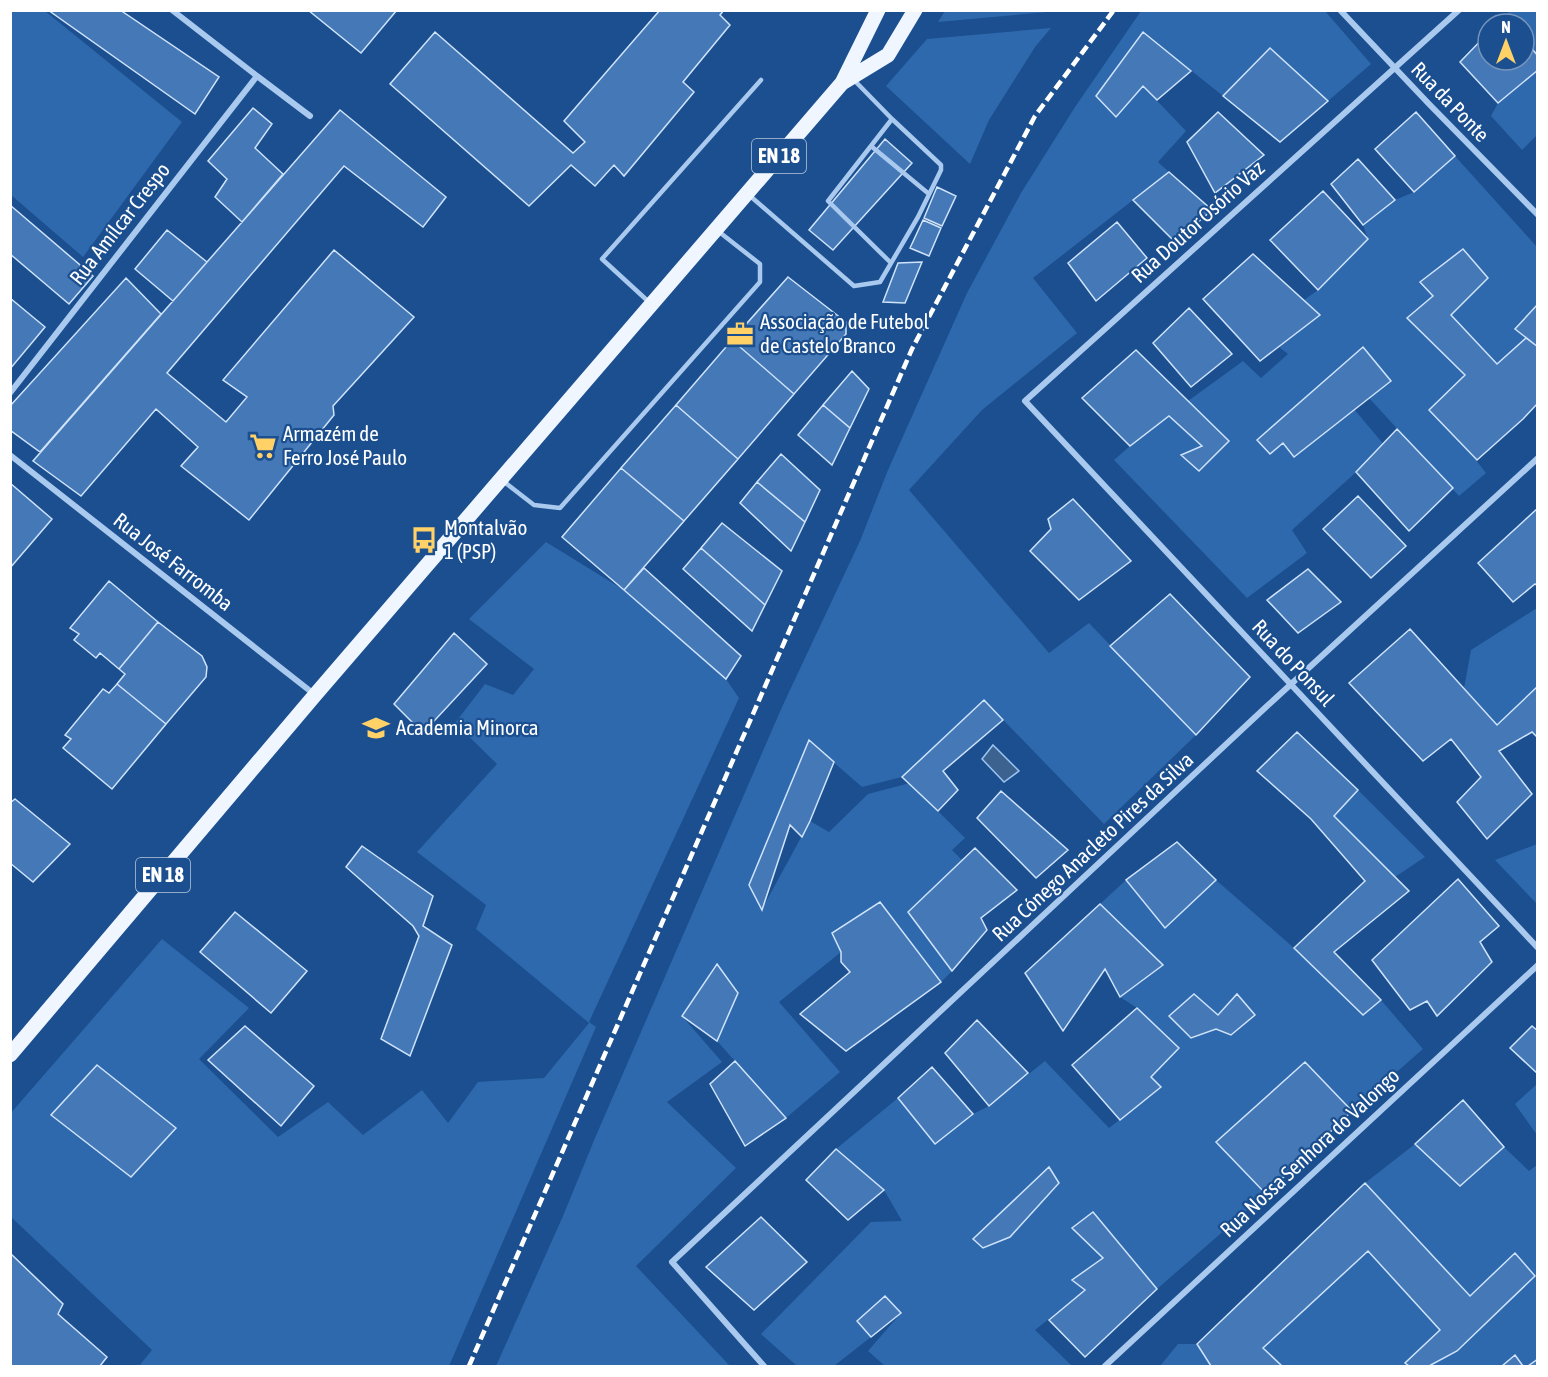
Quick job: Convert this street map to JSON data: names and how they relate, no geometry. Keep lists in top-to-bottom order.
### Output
{
  "streets": {
    "main road": ["EN 18"],
    "street": [
      "Rua da Ponte",
      "Rua Doutor Osório Vaz",
      "Rua Amílcar Crespo",
      "Rua José Farromba",
      "Rua do Ponsul",
      "Rua Cónego Anacleto Pires da Silva",
      "Rua Nossa Senhora do Valongo"
    ]
  },
  "crossings": [
    ["Rua da Ponte", "Rua Doutor Osório Vaz"],
    ["EN 18", "Rua José Farromba"],
    ["Rua Doutor Osório Vaz", "Rua do Ponsul"],
    ["Rua do Ponsul", "Rua Cónego Anacleto Pires da Silva"]
  ],
  "places": {
    "office": ["Associação de Futebol de Castelo Branco"],
    "supermarket": ["Armazém de Ferro José Paulo"],
    "bus stop": ["Montalvão 1 (PSP)"],
    "school or university": ["Academia Minorca"]
  },
  "north": "top"
}
